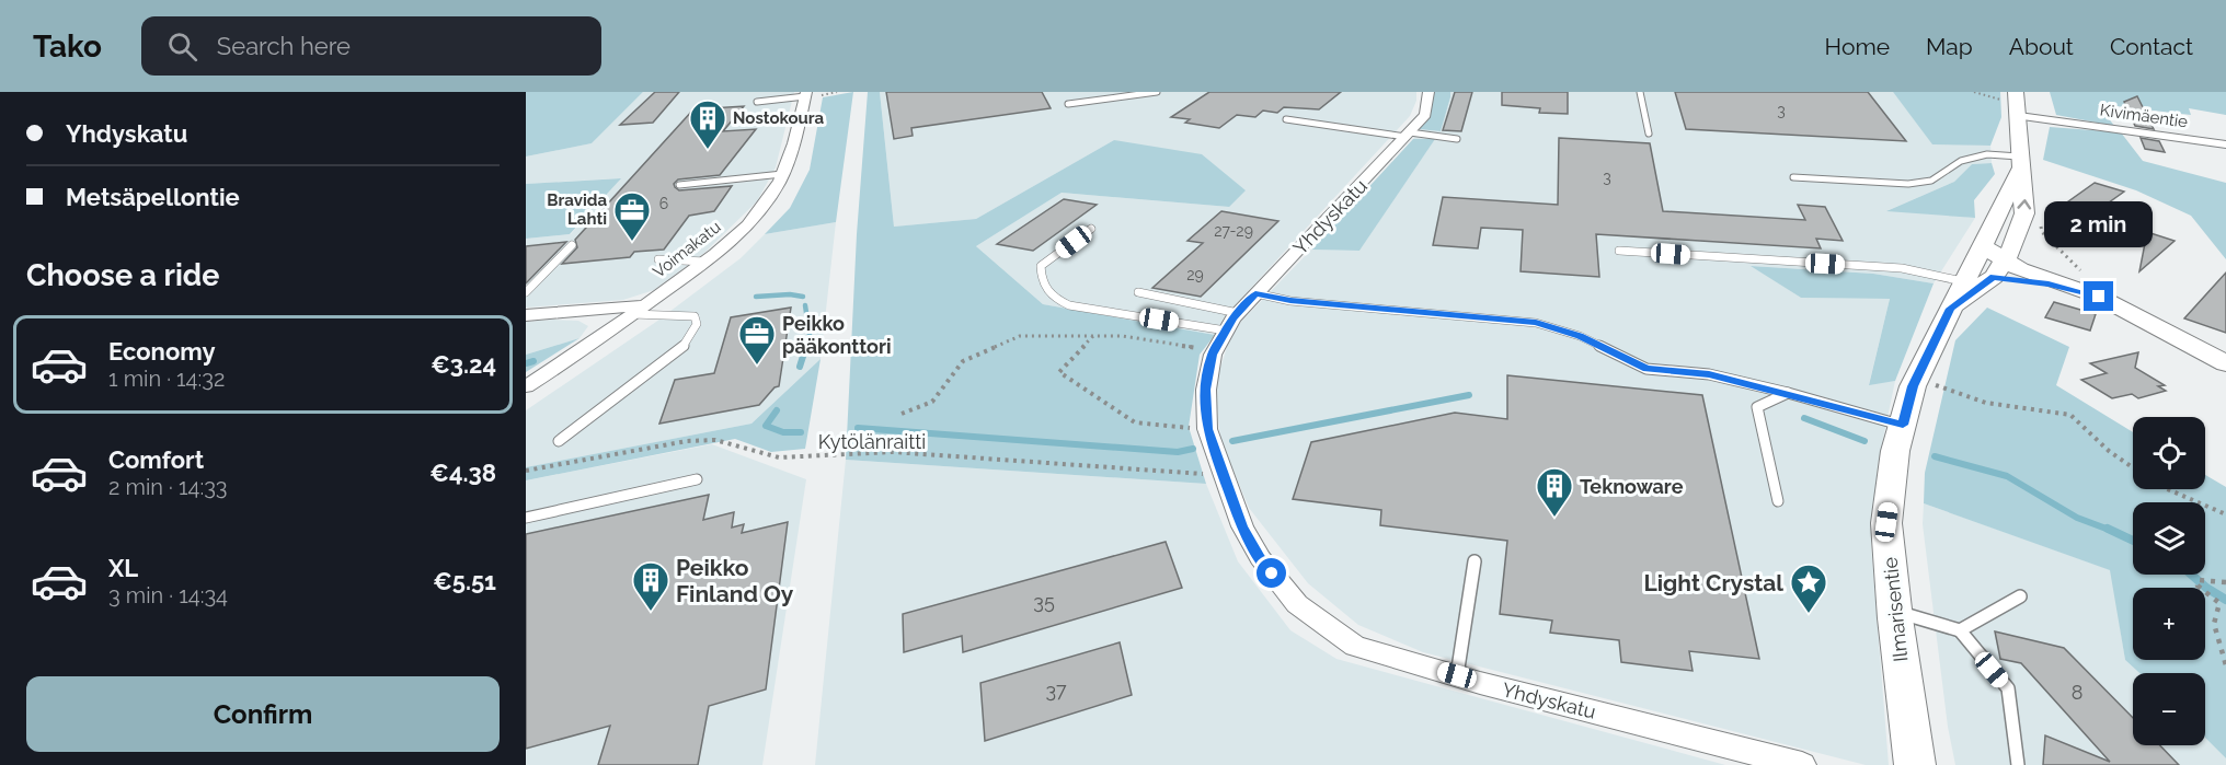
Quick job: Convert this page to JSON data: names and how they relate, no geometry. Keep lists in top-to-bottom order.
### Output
{
  "streets": {
    "street": [
      "Kivimäentie",
      "Yhdyskatu",
      "Voimakatu",
      "Ilmarisentie"
    ],
    "path": ["Kytölänraitti"]
  },
  "crossings": [
    ["Kivimäentie", "Ilmarisentie"],
    ["Yhdyskatu", "Kytölänraitti"]
  ],
  "places": {
    "building": ["Nostokoura", "Teknoware", "Peikko Finland Oy"],
    "office": ["Bravida Lahti", "Peikko pääkonttori"],
    "place": ["Light Crystal"]
  },
  "house_numbers": [
    "3",
    "3",
    "6",
    "27-29",
    "29",
    "35",
    "37",
    "8"
  ],
  "page": {
    "header": "Tako",
    "search": "Search here",
    "nav": [
      "Home",
      "Map",
      "About",
      "Contact"
    ],
    "banner": ["Yhdyskatu", "Metsäpellontie"],
    "bubble": "2 min",
    "heading": "Choose a ride",
    "list": [
      {
        "name": "Economy",
        "note": "1 min · 14:32",
        "value": "€3.24"
      },
      {
        "name": "Comfort",
        "note": "2 min · 14:33",
        "value": "€4.38"
      },
      {
        "name": "XL",
        "note": "3 min · 14:34",
        "value": "€5.51"
      }
    ],
    "map_buttons": ["+", "−"],
    "buttons": "Confirm"
  }
}
